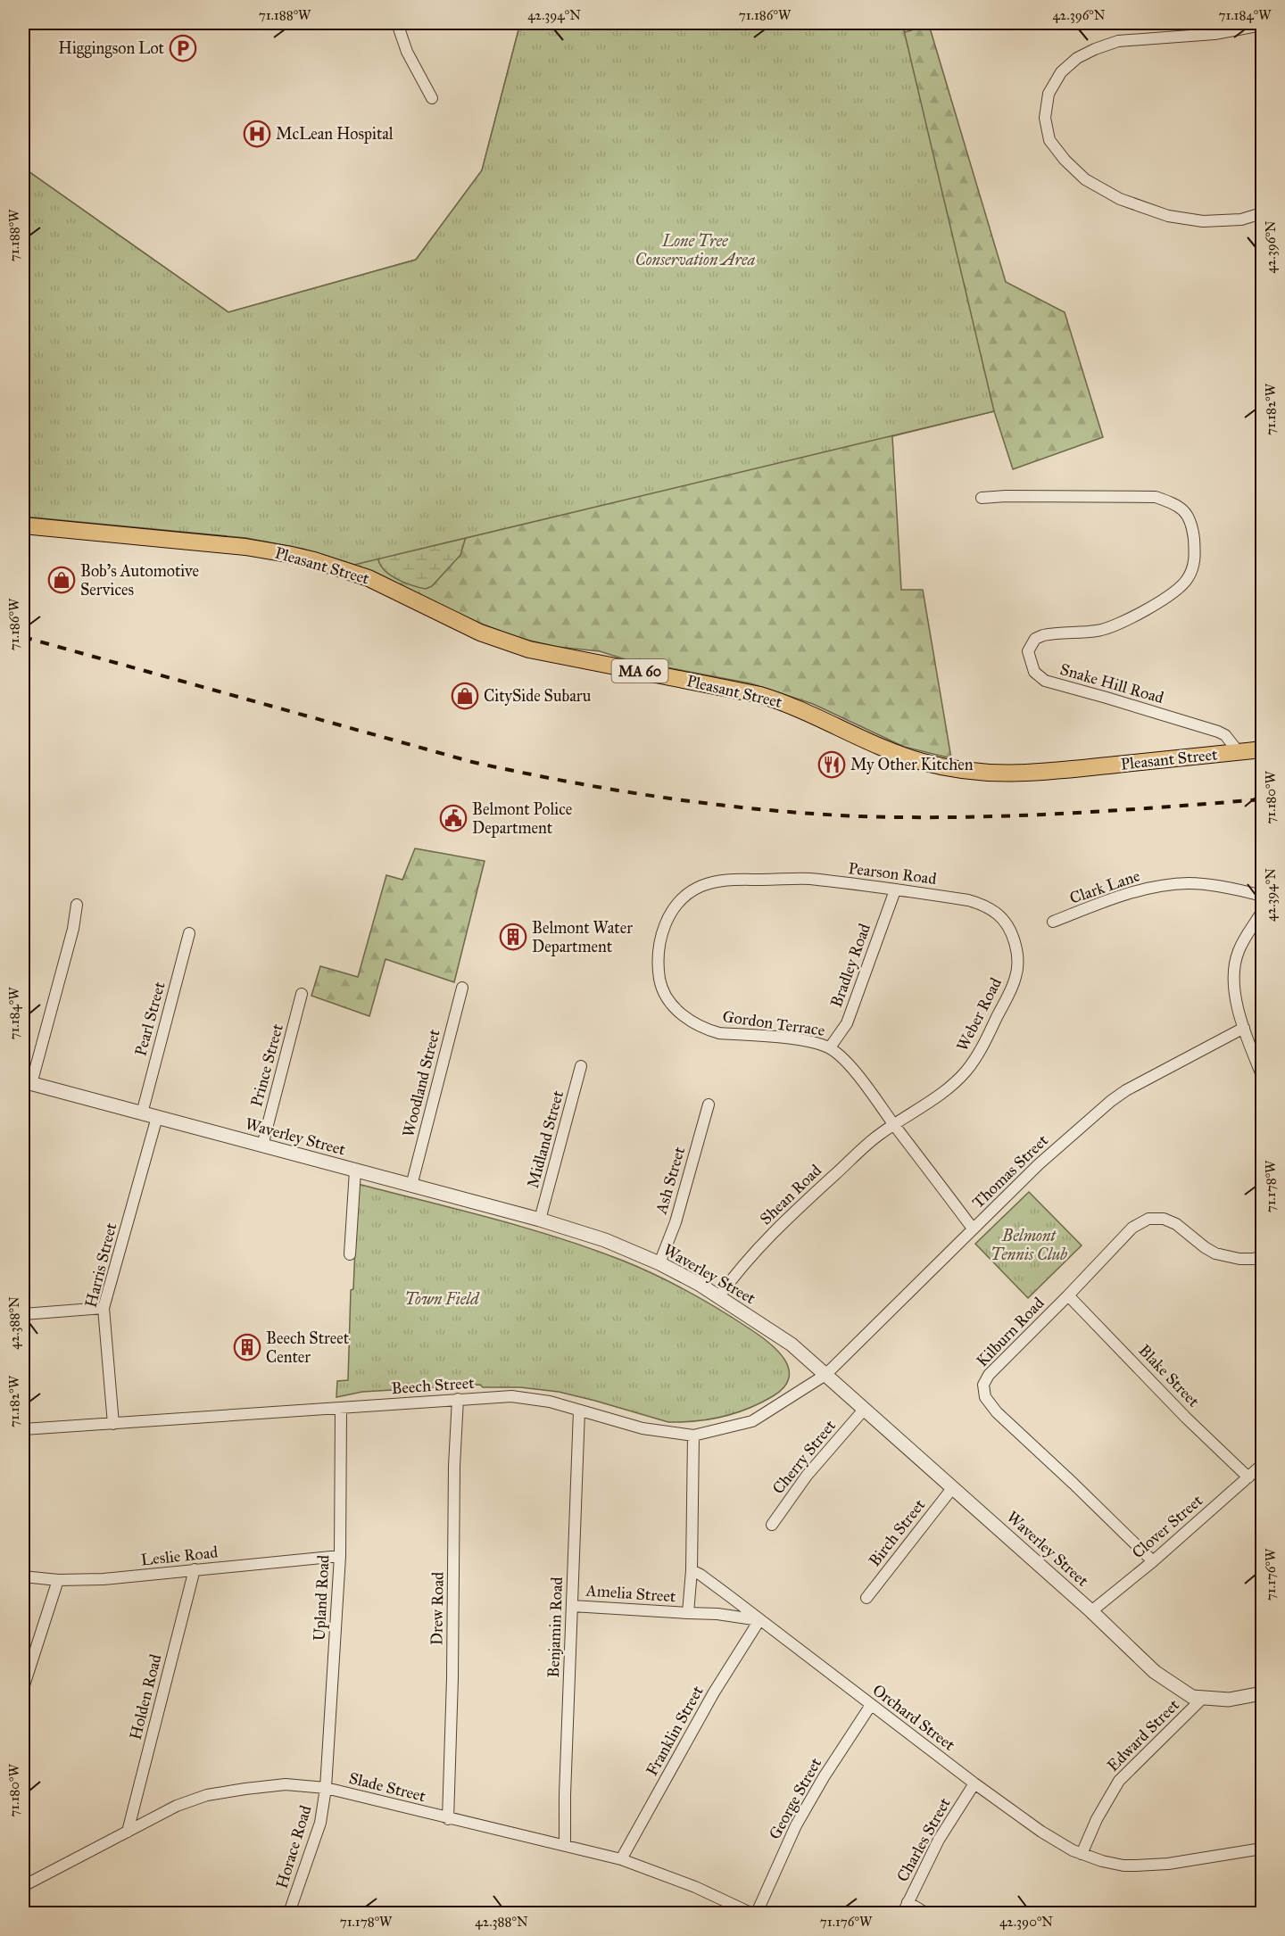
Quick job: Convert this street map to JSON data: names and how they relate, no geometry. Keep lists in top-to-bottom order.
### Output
{
  "streets": {
    "main road": ["Pleasant Street", "MA 60"],
    "street": [
      "Snake Hill Road",
      "Pearson Road",
      "Clark Lane",
      "Bradley Road",
      "Weber Road",
      "Pearl Street",
      "Gordon Terrace",
      "Prince Street",
      "Woodland Street",
      "Waverley Street",
      "Midland Street",
      "Thomas Street",
      "Ash Street",
      "Shean Road",
      "Harris Street",
      "Kilburn Road",
      "Blake Street",
      "Beech Street",
      "Cherry Street",
      "Clover Street",
      "Birch Street",
      "Leslie Road",
      "Amelia Street",
      "Upland Road",
      "Drew Road",
      "Benjamin Road",
      "Holden Road",
      "Orchard Street",
      "Franklin Street",
      "Edward Street",
      "Slade Street",
      "George Street",
      "Charles Street",
      "Horace Road"
    ]
  },
  "crossings": [
    ["Pleasant Street", "Snake Hill Road"],
    ["Pearson Road", "Bradley Road"],
    ["Pearson Road", "Weber Road"],
    ["Pearson Road", "Gordon Terrace"],
    ["Bradley Road", "Gordon Terrace"],
    ["Weber Road", "Gordon Terrace"],
    ["Weber Road", "Shean Road"],
    ["Pearl Street", "Waverley Street"],
    ["Gordon Terrace", "Thomas Street"],
    ["Gordon Terrace", "Shean Road"],
    ["Prince Street", "Waverley Street"],
    ["Woodland Street", "Waverley Street"],
    ["Waverley Street", "Midland Street"],
    ["Waverley Street", "Thomas Street"],
    ["Waverley Street", "Ash Street"],
    ["Waverley Street", "Shean Road"],
    ["Waverley Street", "Harris Street"],
    ["Waverley Street", "Beech Street"],
    ["Waverley Street", "Cherry Street"],
    ["Waverley Street", "Clover Street"],
    ["Waverley Street", "Birch Street"],
    ["Waverley Street", "Edward Street"],
    ["Thomas Street", "Beech Street"],
    ["Harris Street", "Beech Street"],
    ["Kilburn Road", "Blake Street"],
    ["Kilburn Road", "Clover Street"],
    ["Blake Street", "Clover Street"],
    ["Beech Street", "Upland Road"],
    ["Beech Street", "Drew Road"],
    ["Beech Street", "Benjamin Road"],
    ["Leslie Road", "Upland Road"],
    ["Leslie Road", "Holden Road"],
    ["Amelia Street", "Benjamin Road"],
    ["Amelia Street", "Orchard Street"],
    ["Amelia Street", "Franklin Street"],
    ["Upland Road", "Slade Street"],
    ["Upland Road", "Horace Road"],
    ["Drew Road", "Slade Street"],
    ["Benjamin Road", "Slade Street"],
    ["Holden Road", "Slade Street"],
    ["Orchard Street", "Franklin Street"],
    ["Orchard Street", "Edward Street"],
    ["Orchard Street", "George Street"],
    ["Orchard Street", "Charles Street"],
    ["Franklin Street", "Slade Street"],
    ["Slade Street", "Horace Road"]
  ],
  "parks": ["Lone Tree Conservation Area", "Belmont Tennis Club", "Town Field"],
  "places": {
    "parking": ["Higgingson Lot"],
    "hospital": ["McLean Hospital"],
    "shop": ["Bob’s Automotive Services", "CitySide Subaru"],
    "restaurant": ["My Other Kitchen"],
    "public building": ["Belmont Police Department"],
    "building": ["Belmont Water Department", "Beech Street Center"]
  },
  "coordinates": [
    "71.188°W",
    "42.394°N",
    "71.186°W",
    "42.396°N",
    "71.184°W",
    "71.182°W",
    "71.180°W",
    "71.178°W",
    "42.388°N",
    "71.176°W",
    "42.390°N"
  ]
}
